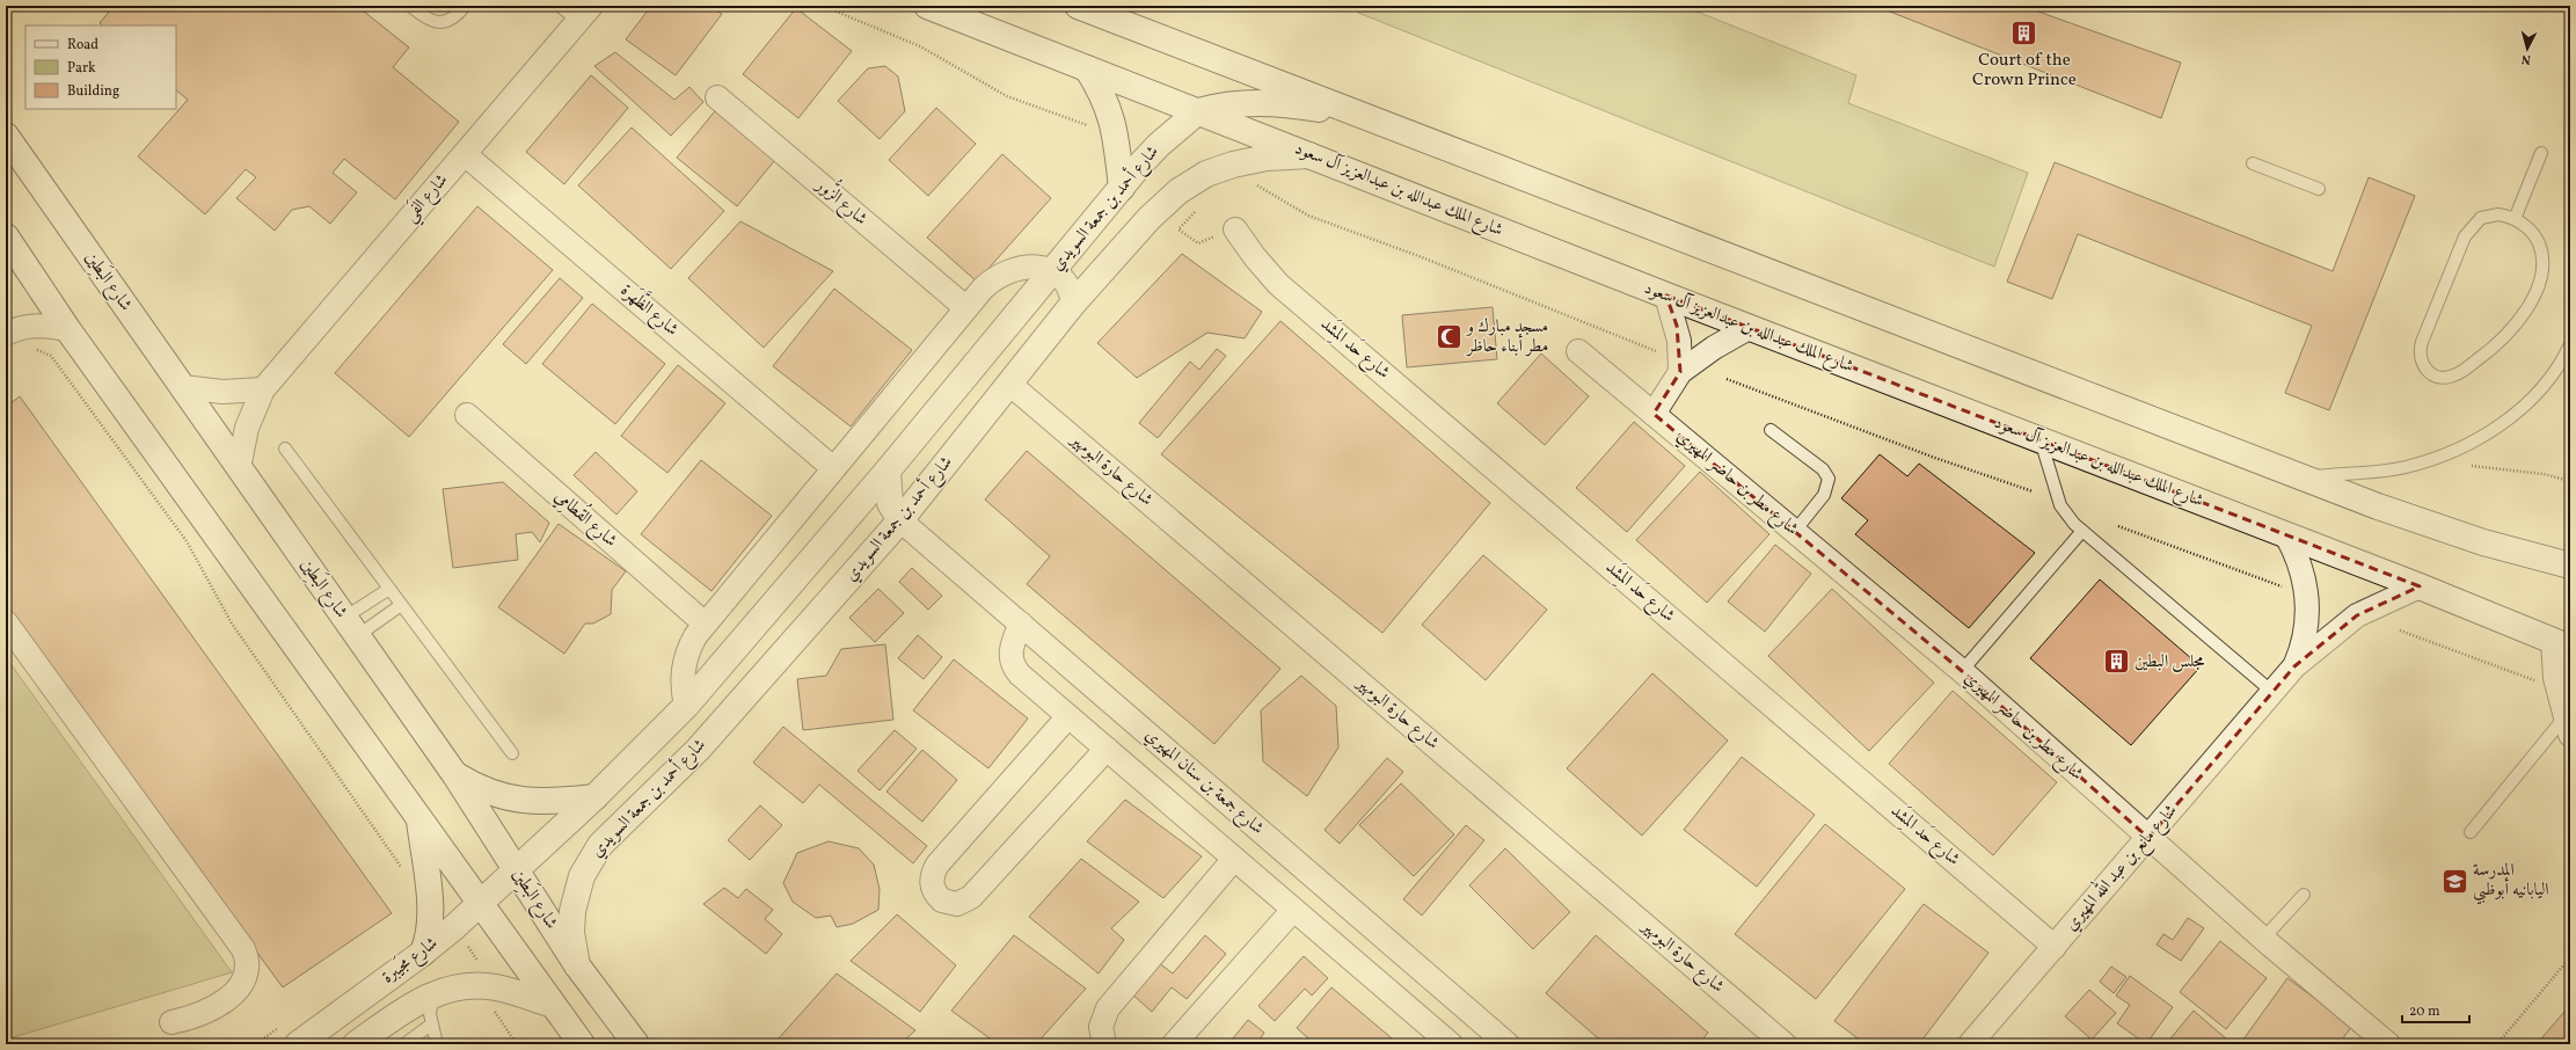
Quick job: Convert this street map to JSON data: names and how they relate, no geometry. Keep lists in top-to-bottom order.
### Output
{
  "streets": {
    "main road": [
      "شارع الملك عبدالله بن عبدالعزيز آل سعود",
      "شارع أحمد بن جمعة السويدي",
      "شارع البَطِين",
      "شارع مجَيبرة"
    ],
    "street": [
      "شارع الفَي",
      "شارع الزُّور",
      "شارع الظَّهَرة",
      "شارع حَد المِشَد",
      "شارع حارة البومهير",
      "شارع مطر بن حاضر المهيري",
      "شارع القُطامِي",
      "شارع جمعة بن سنان المهيري",
      "شارع مانع بن عبد الله المهيري"
    ]
  },
  "crossings": [
    ["شارع الملك عبدالله بن عبدالعزيز آل سعود", "شارع أحمد بن جمعة السويدي"],
    ["شارع الملك عبدالله بن عبدالعزيز آل سعود", "شارع مانع بن عبد الله المهيري"],
    ["شارع الفَي", "شارع البَطِين"],
    ["شارع الفَي", "شارع الظَّهَرة"],
    ["شارع أحمد بن جمعة السويدي", "شارع البَطِين"],
    ["شارع أحمد بن جمعة السويدي", "شارع حارة البومهير"],
    ["شارع أحمد بن جمعة السويدي", "شارع جمعة بن سنان المهيري"],
    ["شارع أحمد بن جمعة السويدي", "شارع مجَيبرة"],
    ["شارع البَطِين", "شارع مجَيبرة"],
    ["شارع حَد المِشَد", "شارع مانع بن عبد الله المهيري"],
    ["شارع مطر بن حاضر المهيري", "شارع مانع بن عبد الله المهيري"]
  ],
  "places": {
    "building": ["Court of the Crown Prince", "مجلس البطين"],
    "mosque": ["مسجد مبارك و مطر أبناء حاظر"],
    "school or university": ["المدرسة اليابانيه أبوظبي"]
  },
  "legend": ["Road", "Park", "Building"],
  "scale_bar": "20 m",
  "north": "bottom"
}
